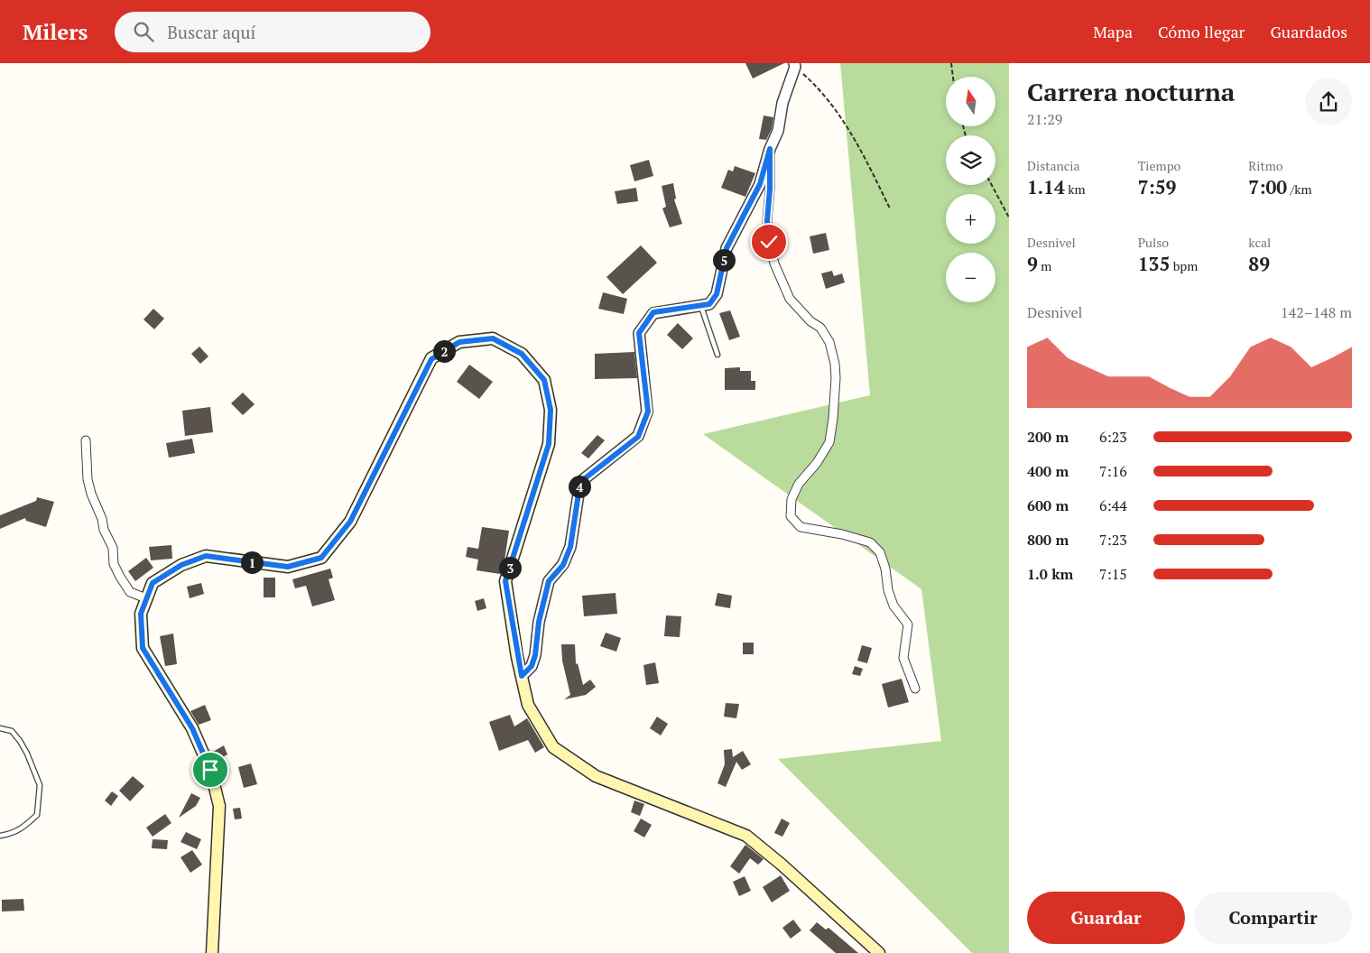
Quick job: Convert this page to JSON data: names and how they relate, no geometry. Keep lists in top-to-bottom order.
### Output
{
  "north": "top",
  "page": {
    "header": "Milers",
    "search": "Buscar aquí",
    "nav": ["Mapa", "Cómo llegar", "Guardados"],
    "heading": ["Carrera nocturna", "21:29"],
    "map_buttons": ["+", "−"],
    "stats": [
      ["Distancia", "1.14 km"],
      ["Tiempo", "7:59"],
      ["Ritmo", "7:00 /km"],
      ["Desnivel", "9 m"],
      ["Pulso", "135 bpm"],
      ["kcal", "89"]
    ],
    "pins": [
      "5",
      "2",
      "4",
      "1",
      "3"
    ],
    "chart": ["Desnivel", "142–148 m"],
    "list": [
      {
        "name": "200 m",
        "note": "6:23"
      },
      {
        "name": "400 m",
        "note": "7:16"
      },
      {
        "name": "600 m",
        "note": "6:44"
      },
      {
        "name": "800 m",
        "note": "7:23"
      },
      {
        "name": "1.0 km",
        "note": "7:15"
      }
    ],
    "buttons": ["Guardar", "Compartir"]
  }
}
